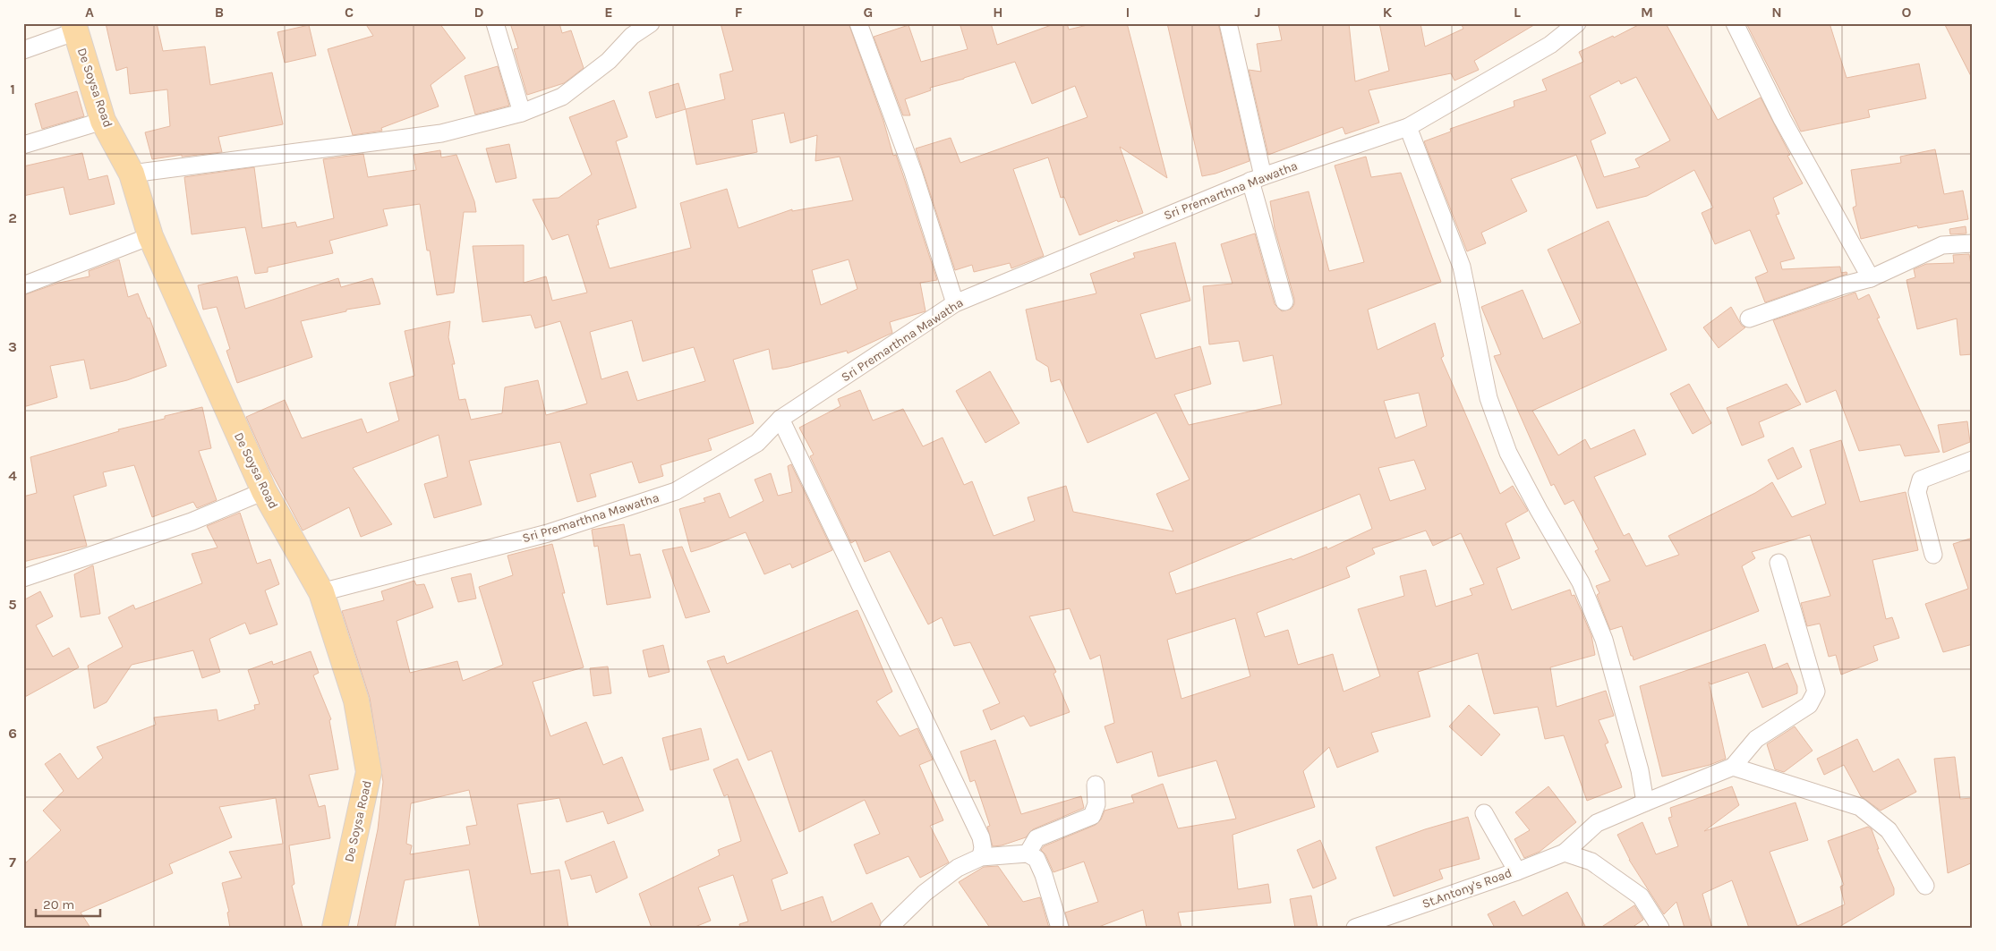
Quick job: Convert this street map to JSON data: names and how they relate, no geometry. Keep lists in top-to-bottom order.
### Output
{
  "streets": {
    "main road": ["De Soysa Road"],
    "street": ["Sri Premarthna Mawatha", "St.Antony's Road"]
  },
  "crossings": [
    ["De Soysa Road", "Sri Premarthna Mawatha"]
  ],
  "scale_bar": "20 m",
  "grid": {
    "columns": [
      "A",
      "B",
      "C",
      "D",
      "E",
      "F",
      "G",
      "H",
      "I",
      "J",
      "K",
      "L",
      "M",
      "N",
      "O"
    ],
    "rows": [
      "1",
      "2",
      "3",
      "4",
      "5",
      "6",
      "7"
    ]
  }
}
